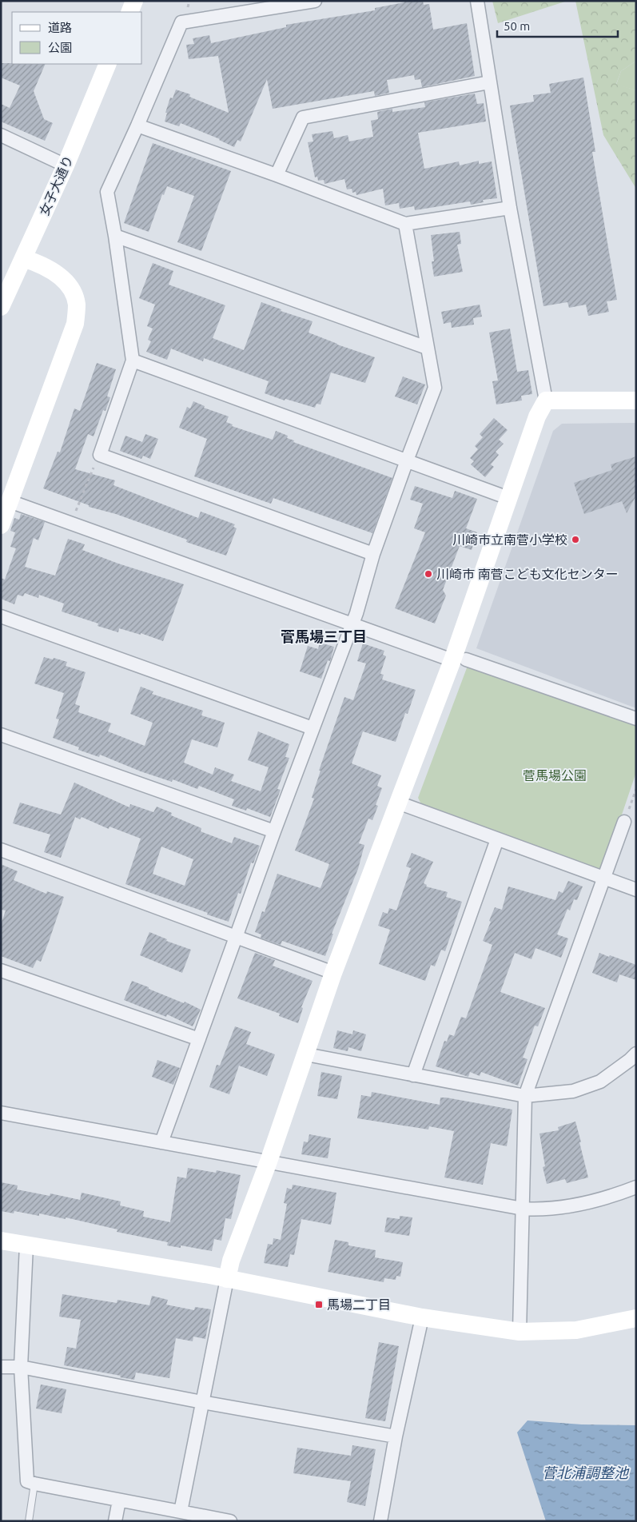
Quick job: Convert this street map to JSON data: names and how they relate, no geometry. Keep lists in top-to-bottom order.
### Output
{
  "streets": {
    "street": ["女子大通り"]
  },
  "districts": ["菅馬場三丁目"],
  "water": ["菅北浦調整池"],
  "parks": ["菅馬場公園"],
  "places": {
    "other": ["川崎市立南菅小学校", "川崎市 南菅こども文化センター"],
    "transit": ["馬場二丁目"]
  },
  "legend": ["道路", "公園"],
  "scale_bar": "50 m"
}
